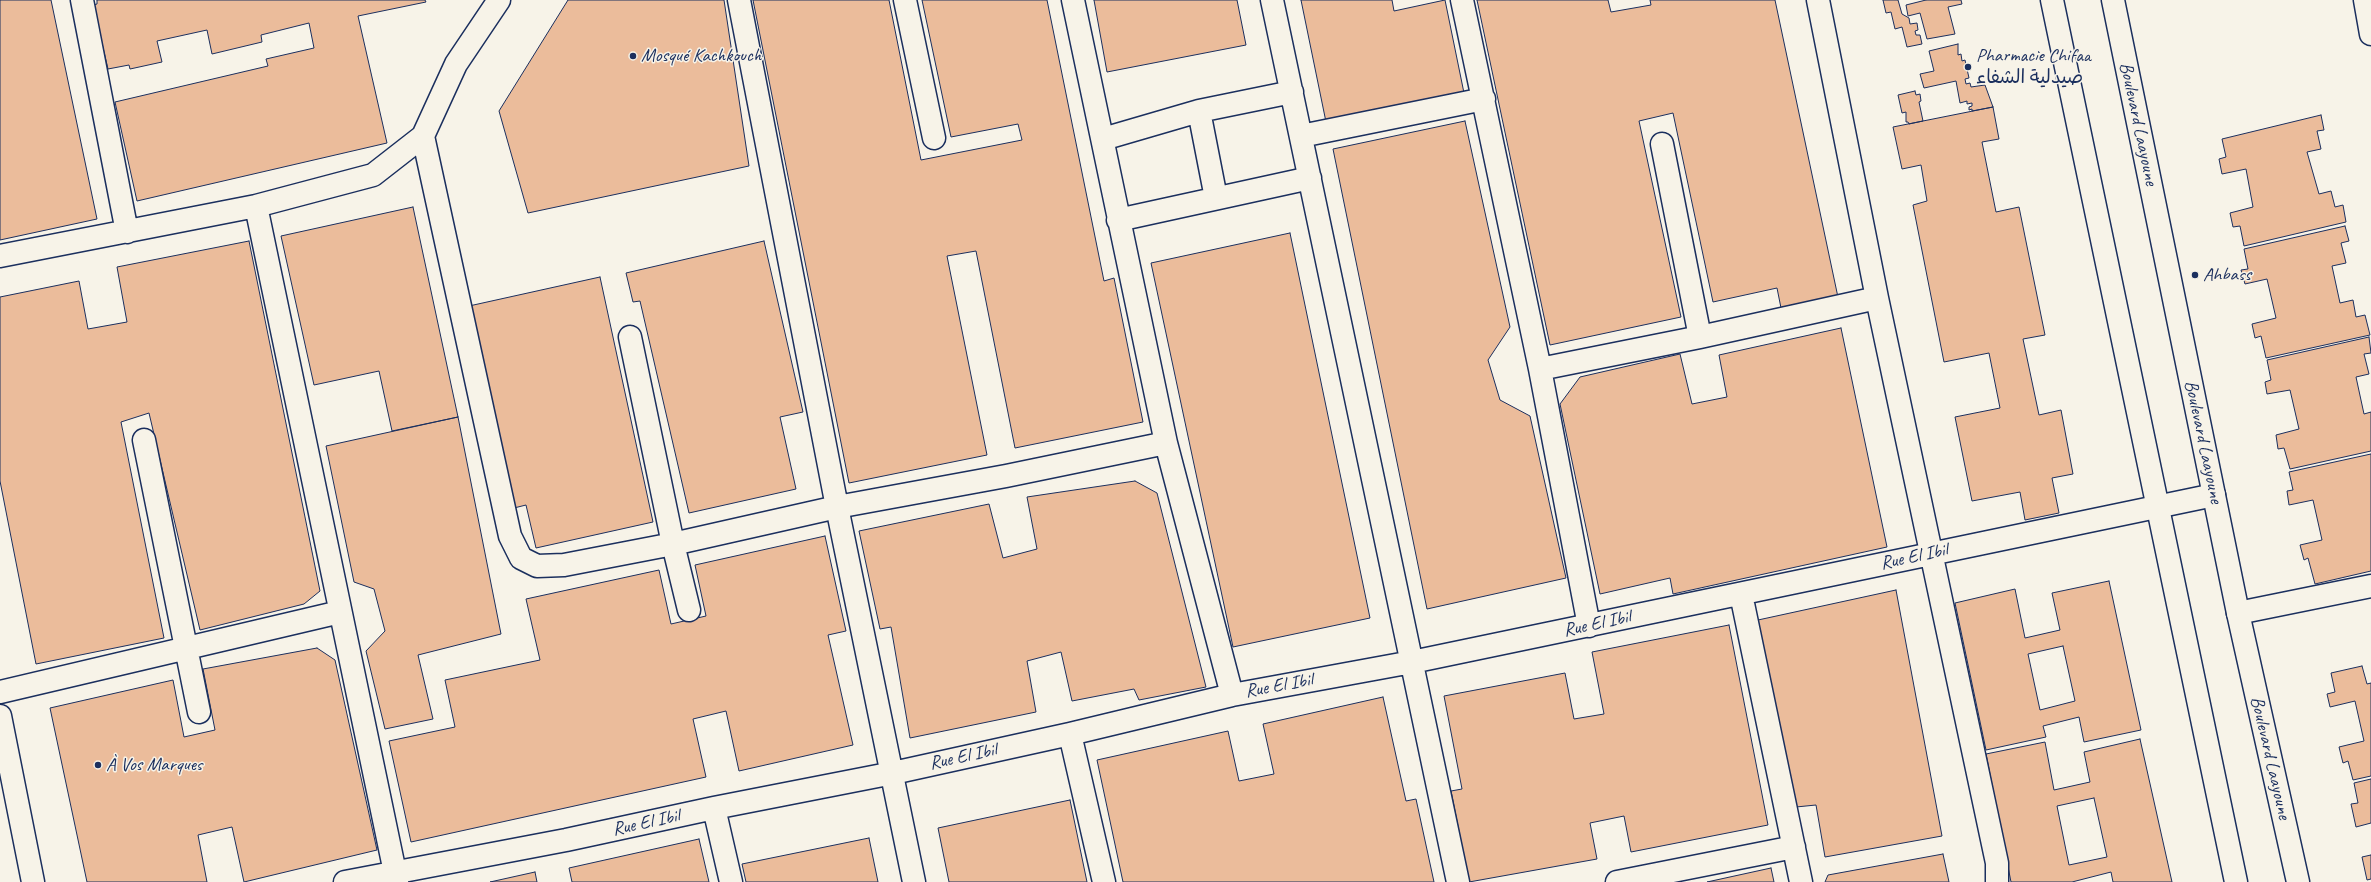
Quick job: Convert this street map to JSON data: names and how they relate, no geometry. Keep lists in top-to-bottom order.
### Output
{
  "streets": {
    "street": ["Boulevard Laayoune", "Rue El Ibil"]
  },
  "crossings": [
    ["Boulevard Laayoune", "Rue El Ibil"]
  ],
  "places": [
    "Mosqué Kachkouch",
    "Pharmacie Chifaa صيدلية الشفاء",
    "Ahbass",
    "À Vos Marques"
  ]
}
